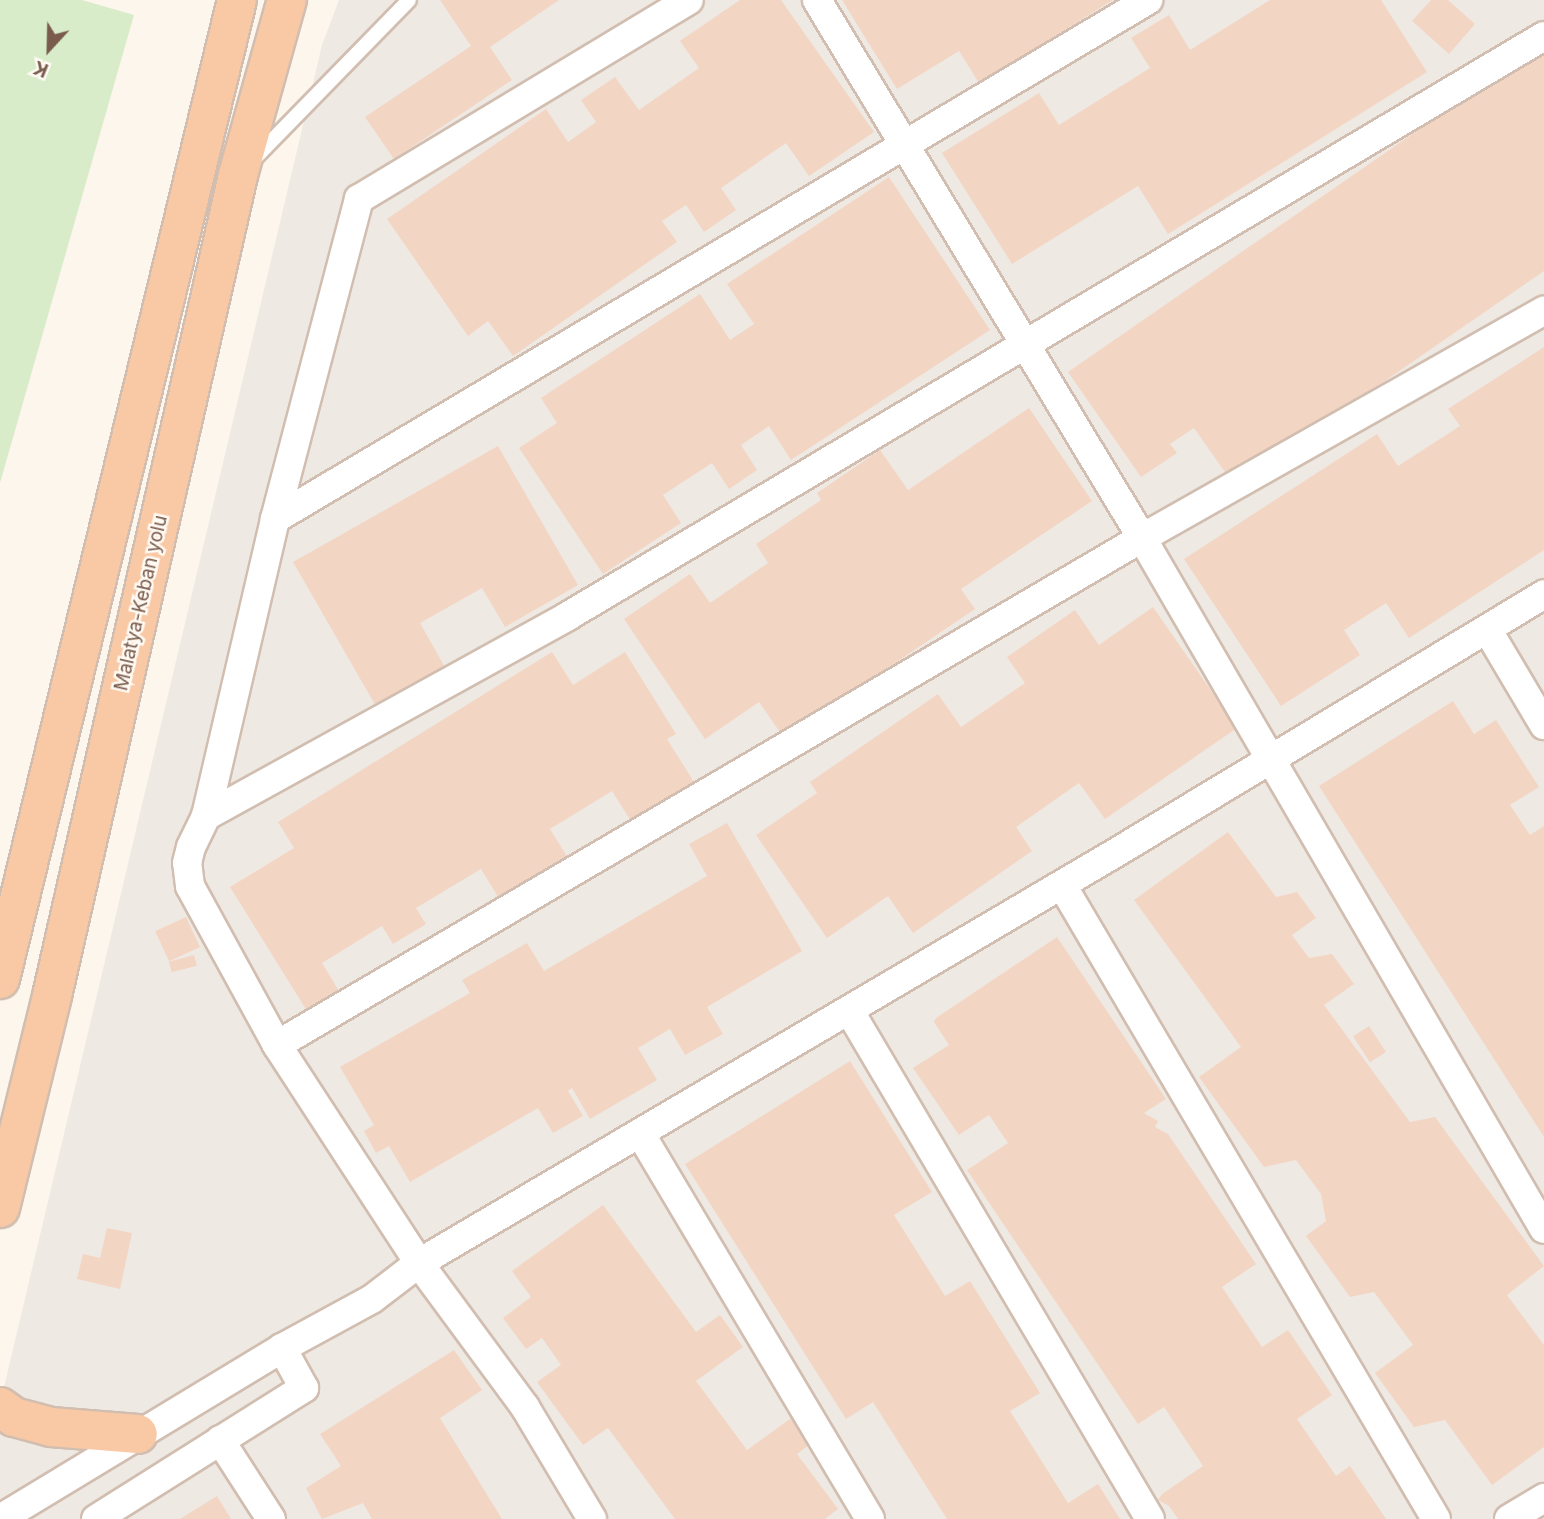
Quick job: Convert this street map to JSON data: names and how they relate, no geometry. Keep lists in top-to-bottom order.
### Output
{
  "streets": {
    "highway": ["Malatya-Keban yolu"]
  },
  "north": "bottom"
}
